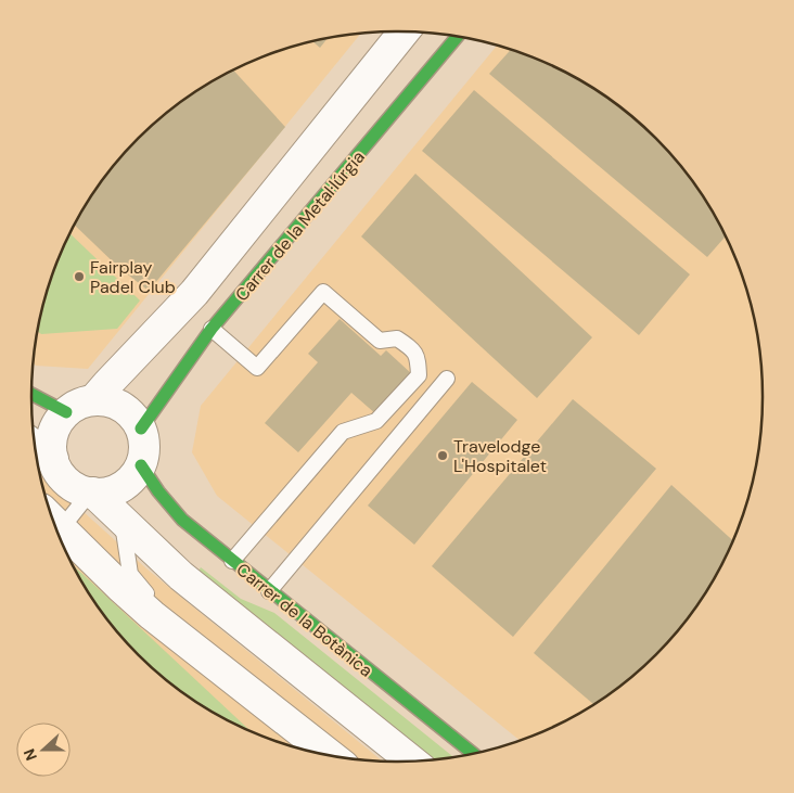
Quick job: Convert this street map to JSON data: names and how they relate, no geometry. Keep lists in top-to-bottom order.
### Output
{
  "streets": {
    "street": ["Carrer de la Metal·lúrgia", "Carrer de la Botànica"]
  },
  "places": ["Fairplay Padel Club", "Travelodge L'Hospitalet"],
  "north": "left"
}
